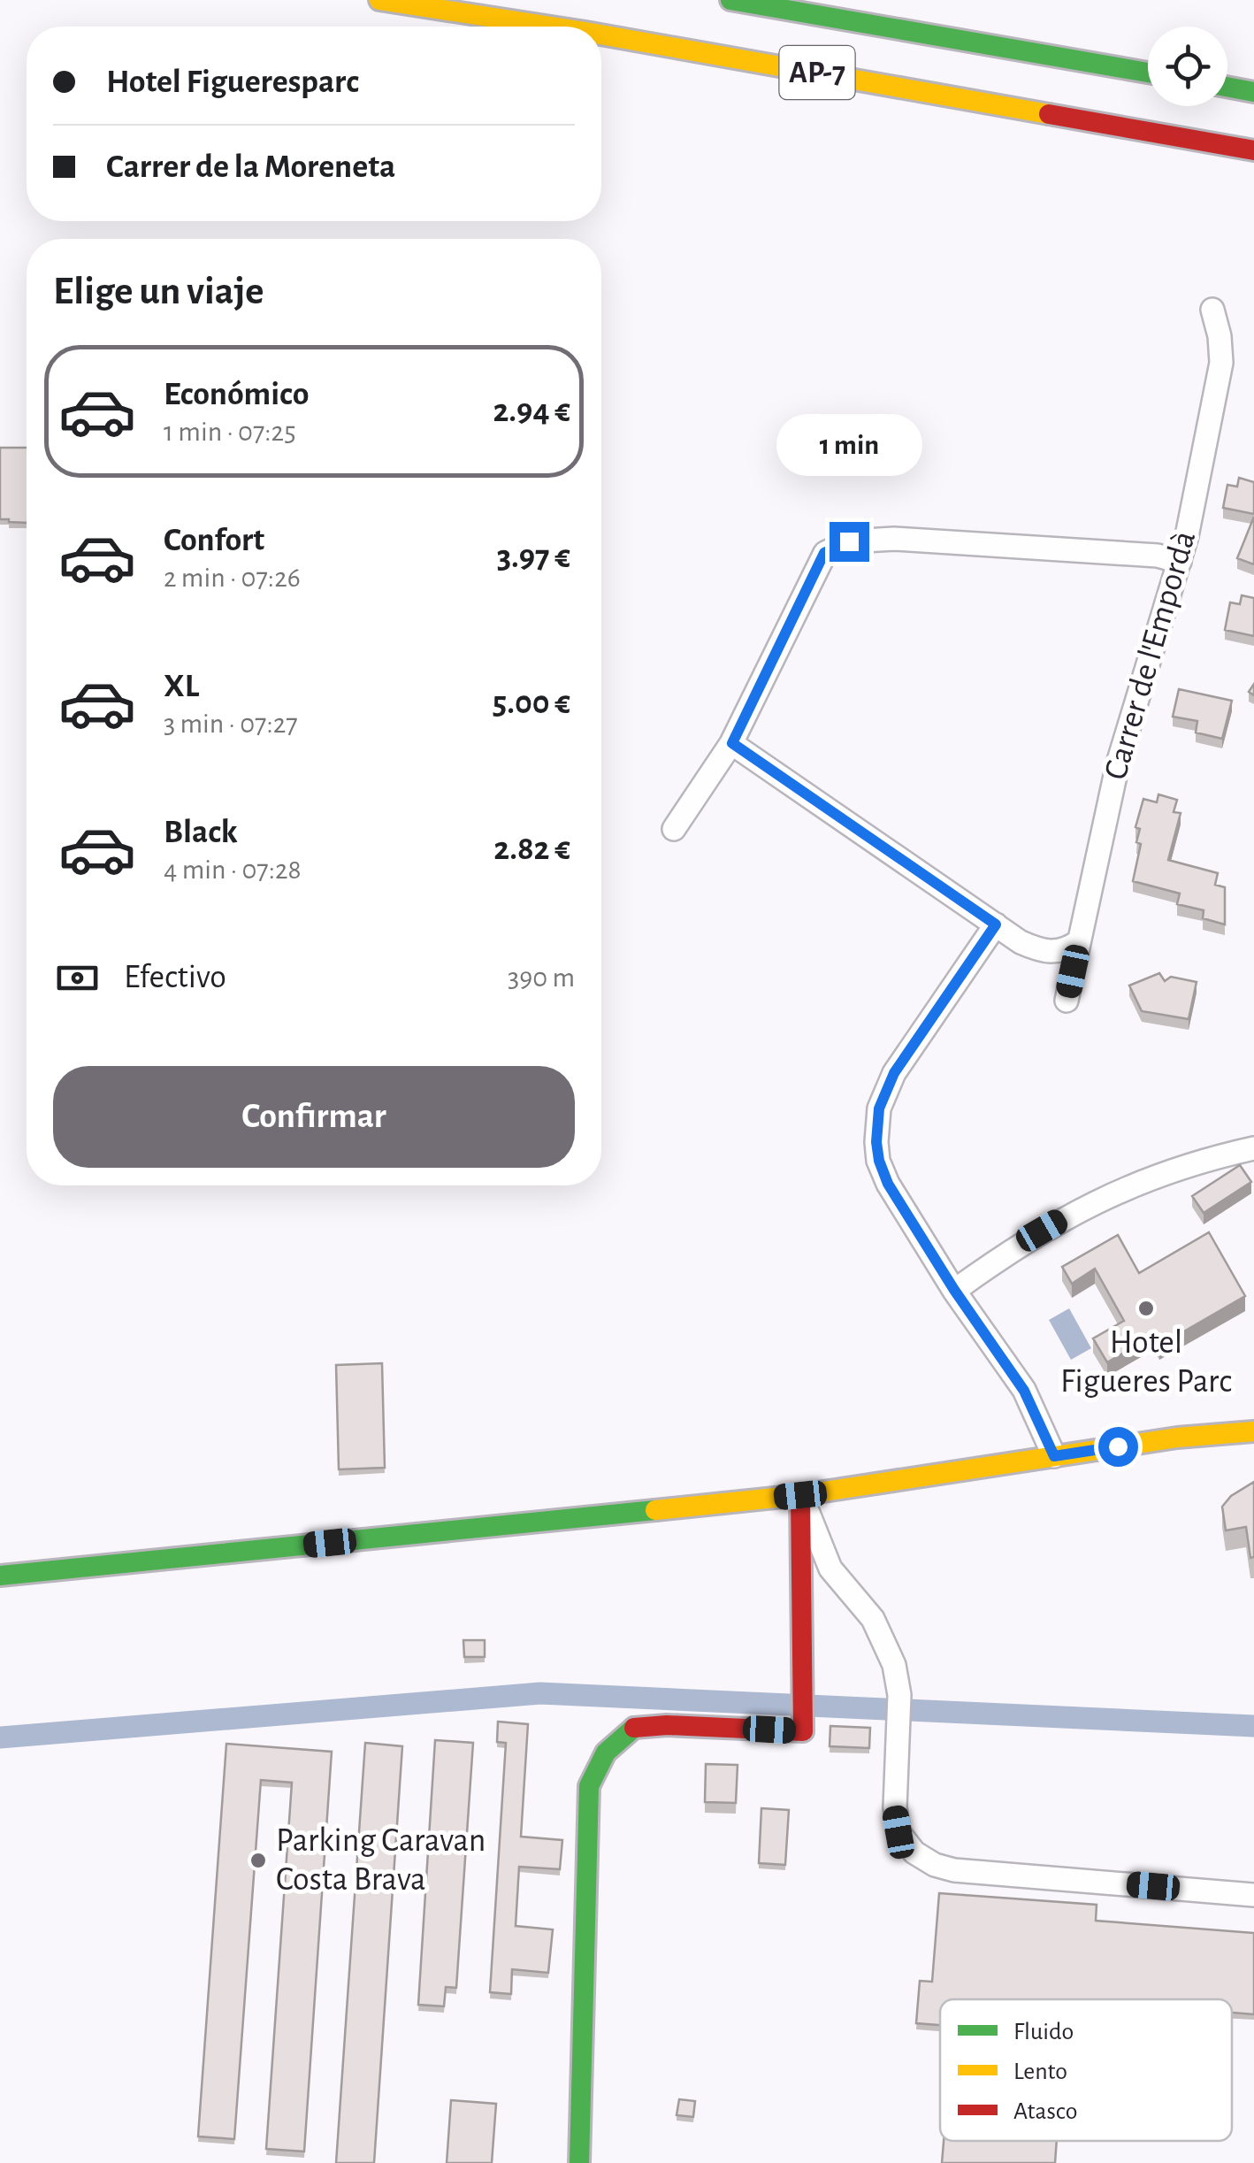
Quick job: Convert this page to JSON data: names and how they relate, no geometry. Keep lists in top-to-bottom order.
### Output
{
  "streets": {
    "main road": ["AP-7"],
    "street": ["Carrer de l'Empordà"]
  },
  "places": ["Hotel Figueres Parc", "Parking Caravan Costa Brava"],
  "legend": ["Fluido", "Lento", "Atasco"],
  "page": {
    "banner": ["Hotel Figueresparc", "Carrer de la Moreneta"],
    "heading": "Elige un viaje",
    "list": [
      {
        "name": "Económico",
        "note": "1 min · 07:25",
        "value": "2.94 €"
      },
      {
        "name": "Confort",
        "note": "2 min · 07:26",
        "value": "3.97 €"
      },
      {
        "name": "XL",
        "note": "3 min · 07:27",
        "value": "5.00 €"
      },
      {
        "name": "Black",
        "note": "4 min · 07:28",
        "value": "2.82 €"
      }
    ],
    "bubble": "1 min",
    "pay": ["Efectivo", "390 m"],
    "buttons": "Confirmar"
  }
}
